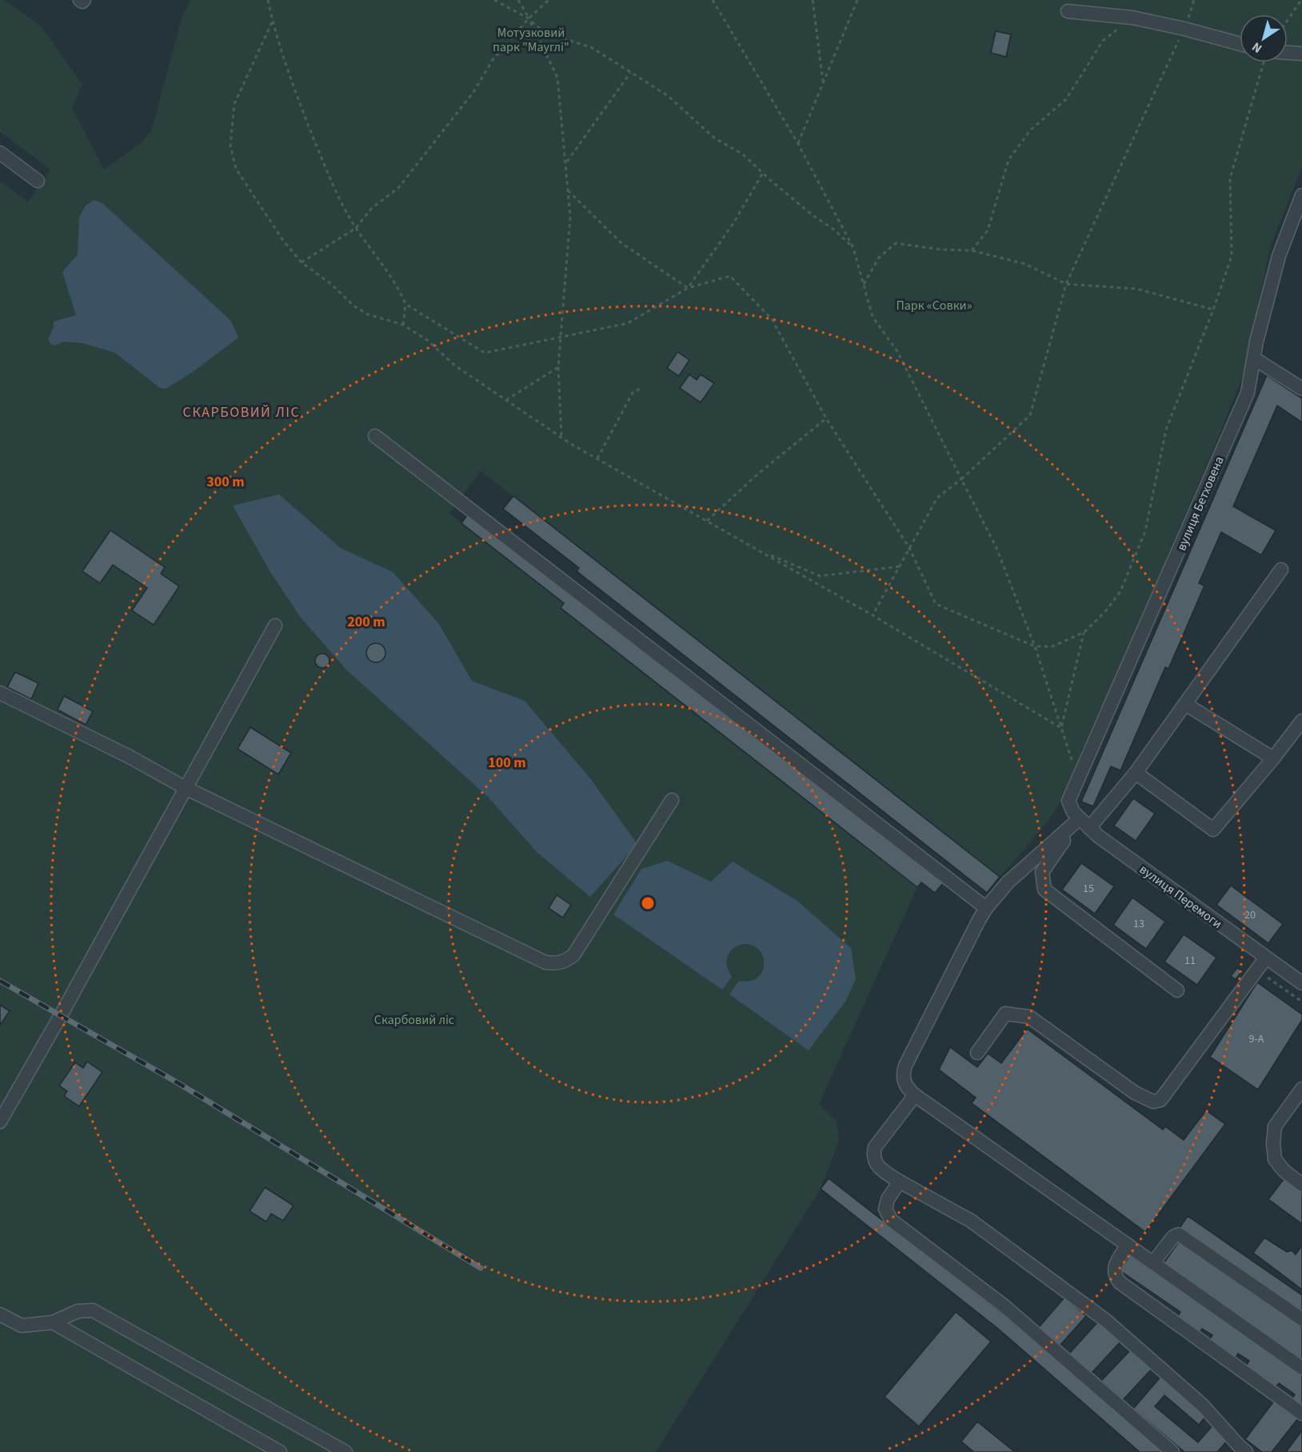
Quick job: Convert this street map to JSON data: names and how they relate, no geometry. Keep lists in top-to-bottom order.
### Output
{
  "streets": {
    "street": ["вулиця Бетховена", "вулиця Перемоги"]
  },
  "crossings": [
    ["вулиця Бетховена", "вулиця Перемоги"]
  ],
  "districts": ["СКАРБОВИЙ ЛІС"],
  "parks": ["Мотузковий парк \"Мауглі\"", "Парк «Совки»", "Скарбовий ліс"],
  "house_numbers": [
    "15",
    "20",
    "13",
    "11",
    "9-А"
  ],
  "north": "bottom left",
  "rings": ["300 m", "200 m", "100 m"]
}
